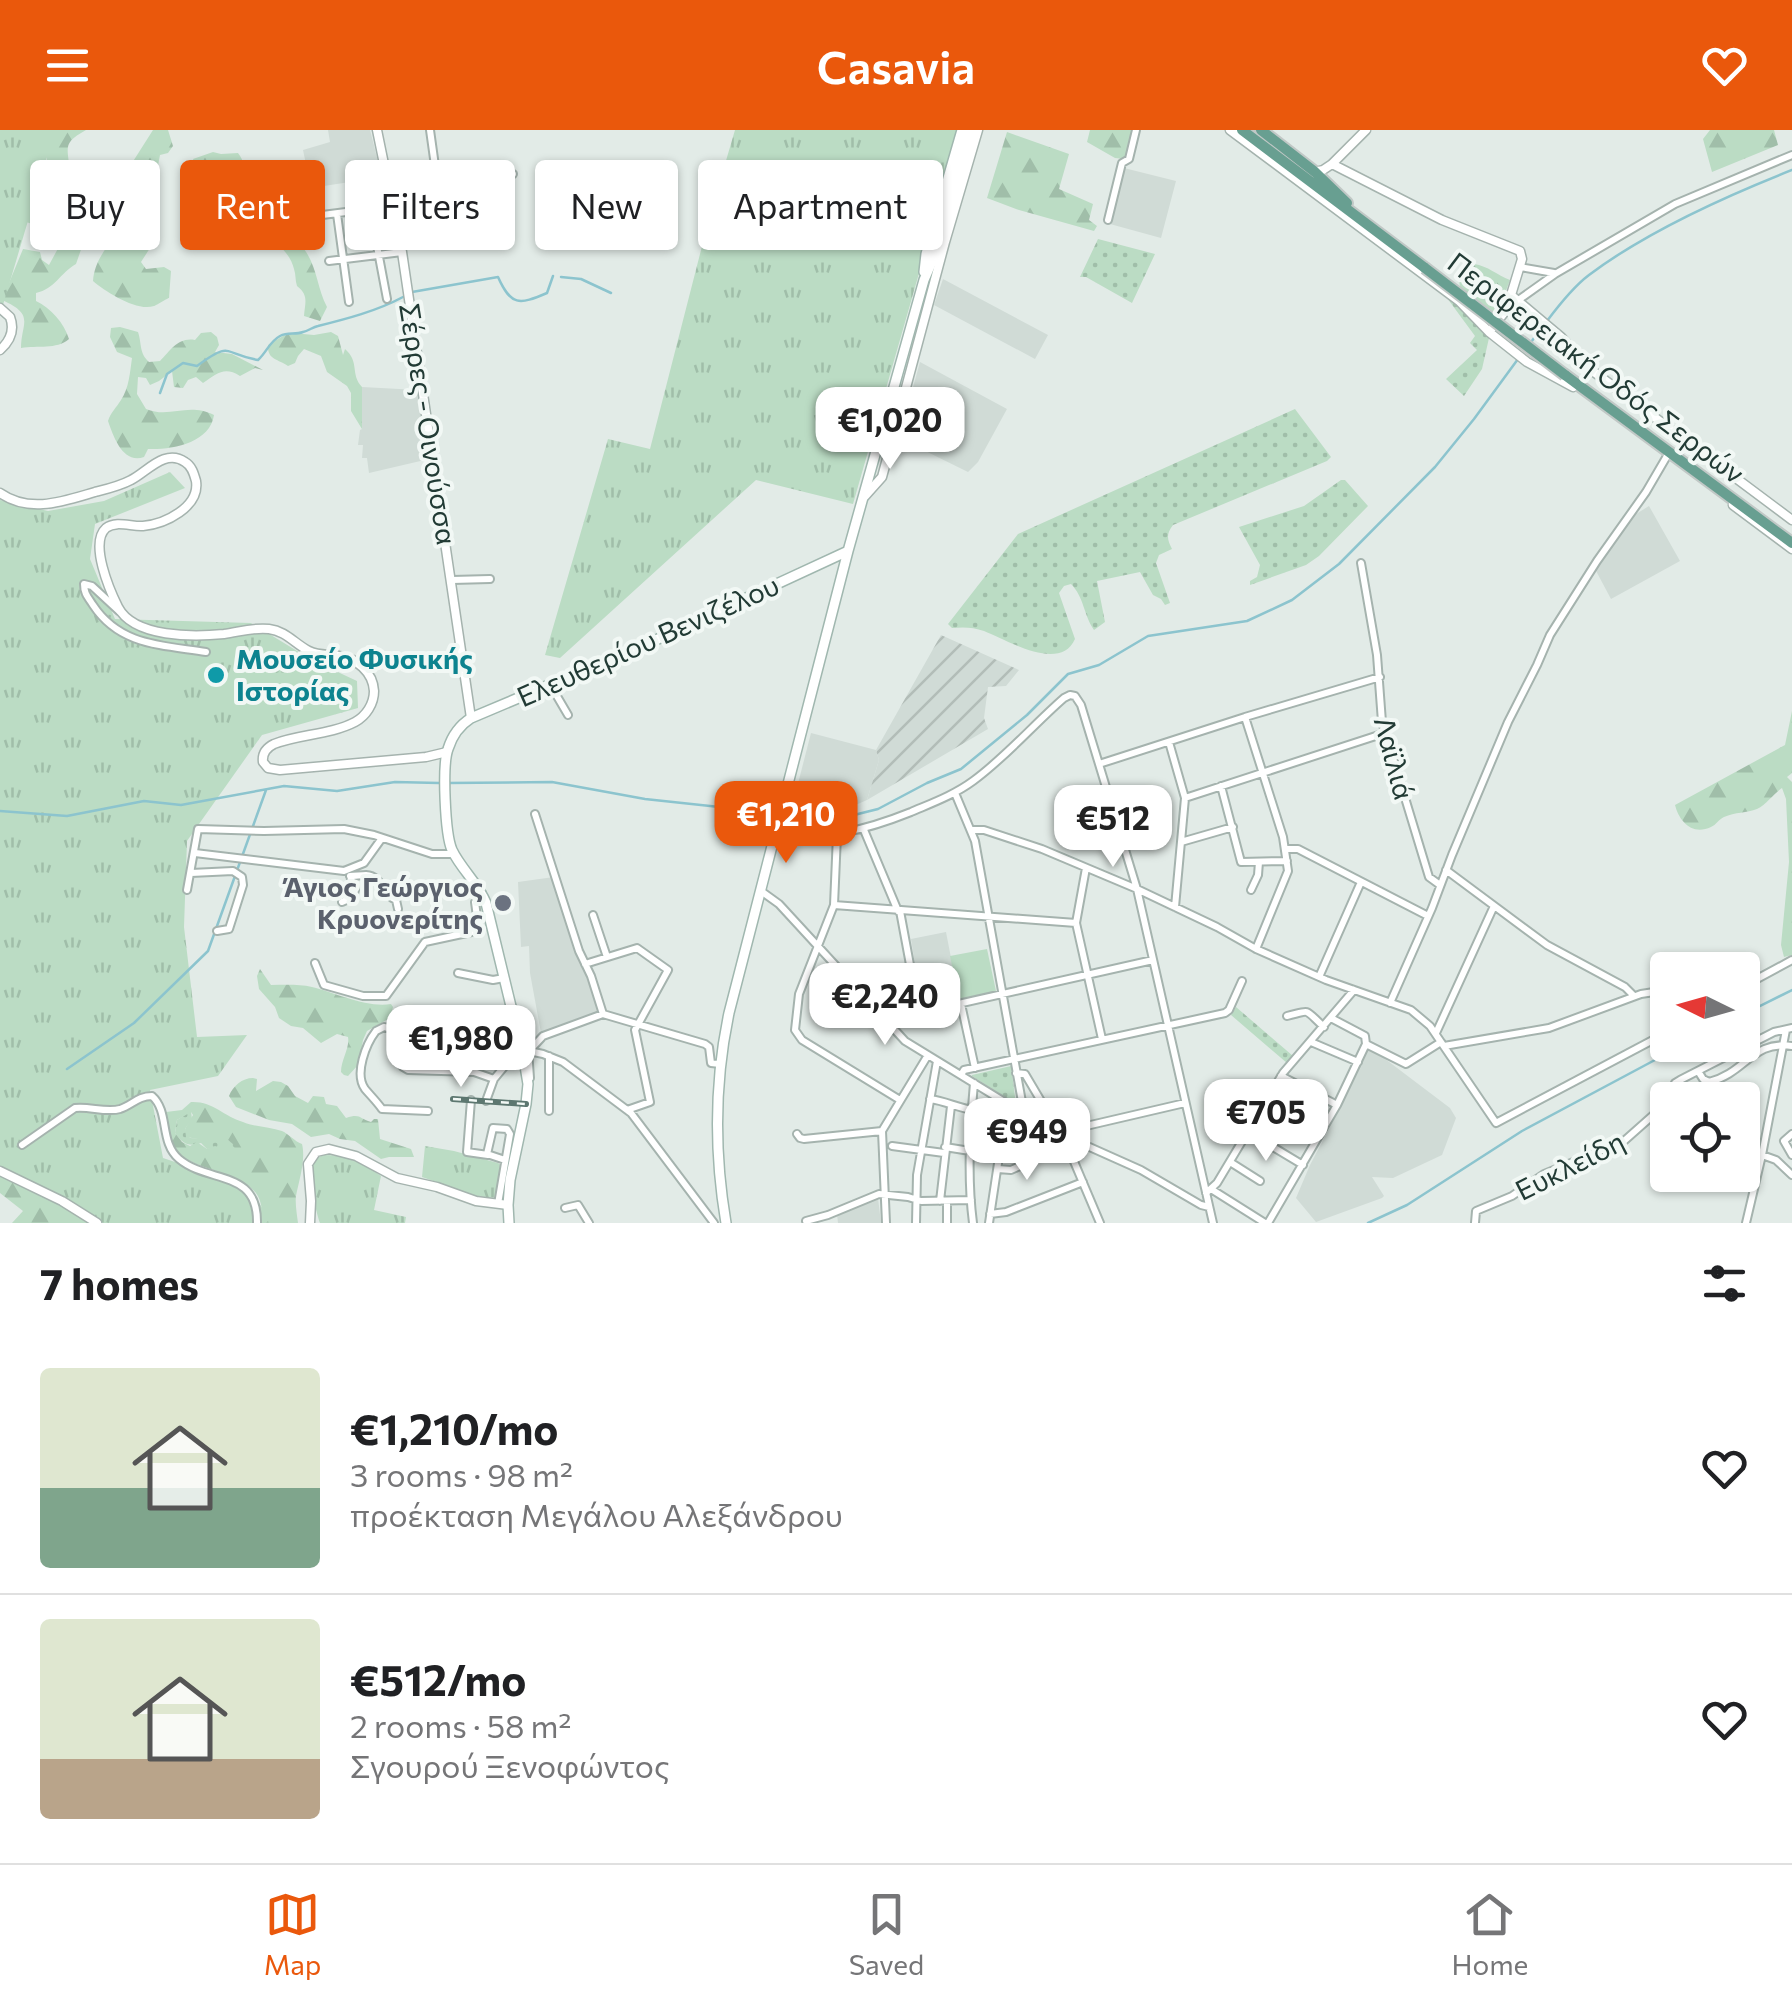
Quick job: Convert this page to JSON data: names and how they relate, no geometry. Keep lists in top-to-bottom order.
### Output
{
  "streets": {
    "main road": ["Περιφερειακή Οδός Σερρών", "Ελευθερίου Βενιζέλου"],
    "street": ["Σέρρες - Οινούσσα", "Λαϊλιά", "Ευκλείδη"]
  },
  "crossings": [
    ["Σέρρες - Οινούσσα", "Ελευθερίου Βενιζέλου"]
  ],
  "places": ["Μουσείο Φυσικής Ιστορίας", "Άγιος Γεώργιος Κρυονερίτης"],
  "north": "left",
  "page": {
    "header": "Casavia",
    "chip": [
      "Buy",
      "Rent",
      "Filters",
      "New",
      "Apartment"
    ],
    "price": [
      "€1,020",
      "€1,210",
      "€512",
      "€2,240",
      "€1,980",
      "€705",
      "€949"
    ],
    "heading": "7 homes",
    "list": [
      {
        "name": "€1,210/mo",
        "note": "3 rooms · 98 m² · προέκταση Μεγάλου Αλεξάνδρου"
      },
      {
        "name": "€512/mo",
        "note": "2 rooms · 58 m² · Σγουρού Ξενοφώντος"
      }
    ],
    "tabs": ["Map", "Saved", "Home"]
  }
}
